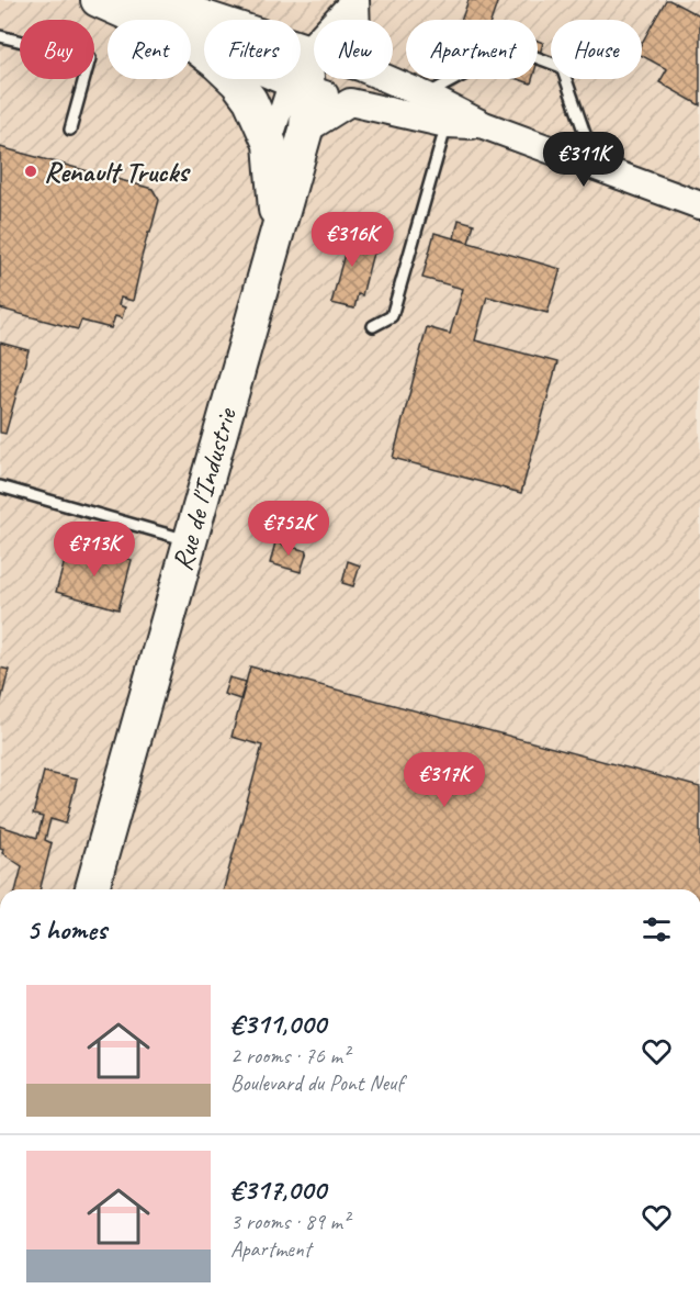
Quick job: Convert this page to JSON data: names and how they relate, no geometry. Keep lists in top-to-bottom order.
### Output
{
  "streets": {
    "main road": ["Rue de l'Industrie"]
  },
  "places": ["Renault Trucks"],
  "page": {
    "chip": [
      "Buy",
      "Rent",
      "Filters",
      "New",
      "Apartment",
      "House"
    ],
    "price": [
      "€311K",
      "€316K",
      "€752K",
      "€713K",
      "€317K"
    ],
    "heading": "5 homes",
    "list": [
      {
        "name": "€311,000",
        "note": "2 rooms · 76 m² · Boulevard du Pont Neuf"
      },
      {
        "name": "€317,000",
        "note": "3 rooms · 89 m² · Apartment"
      }
    ]
  }
}
